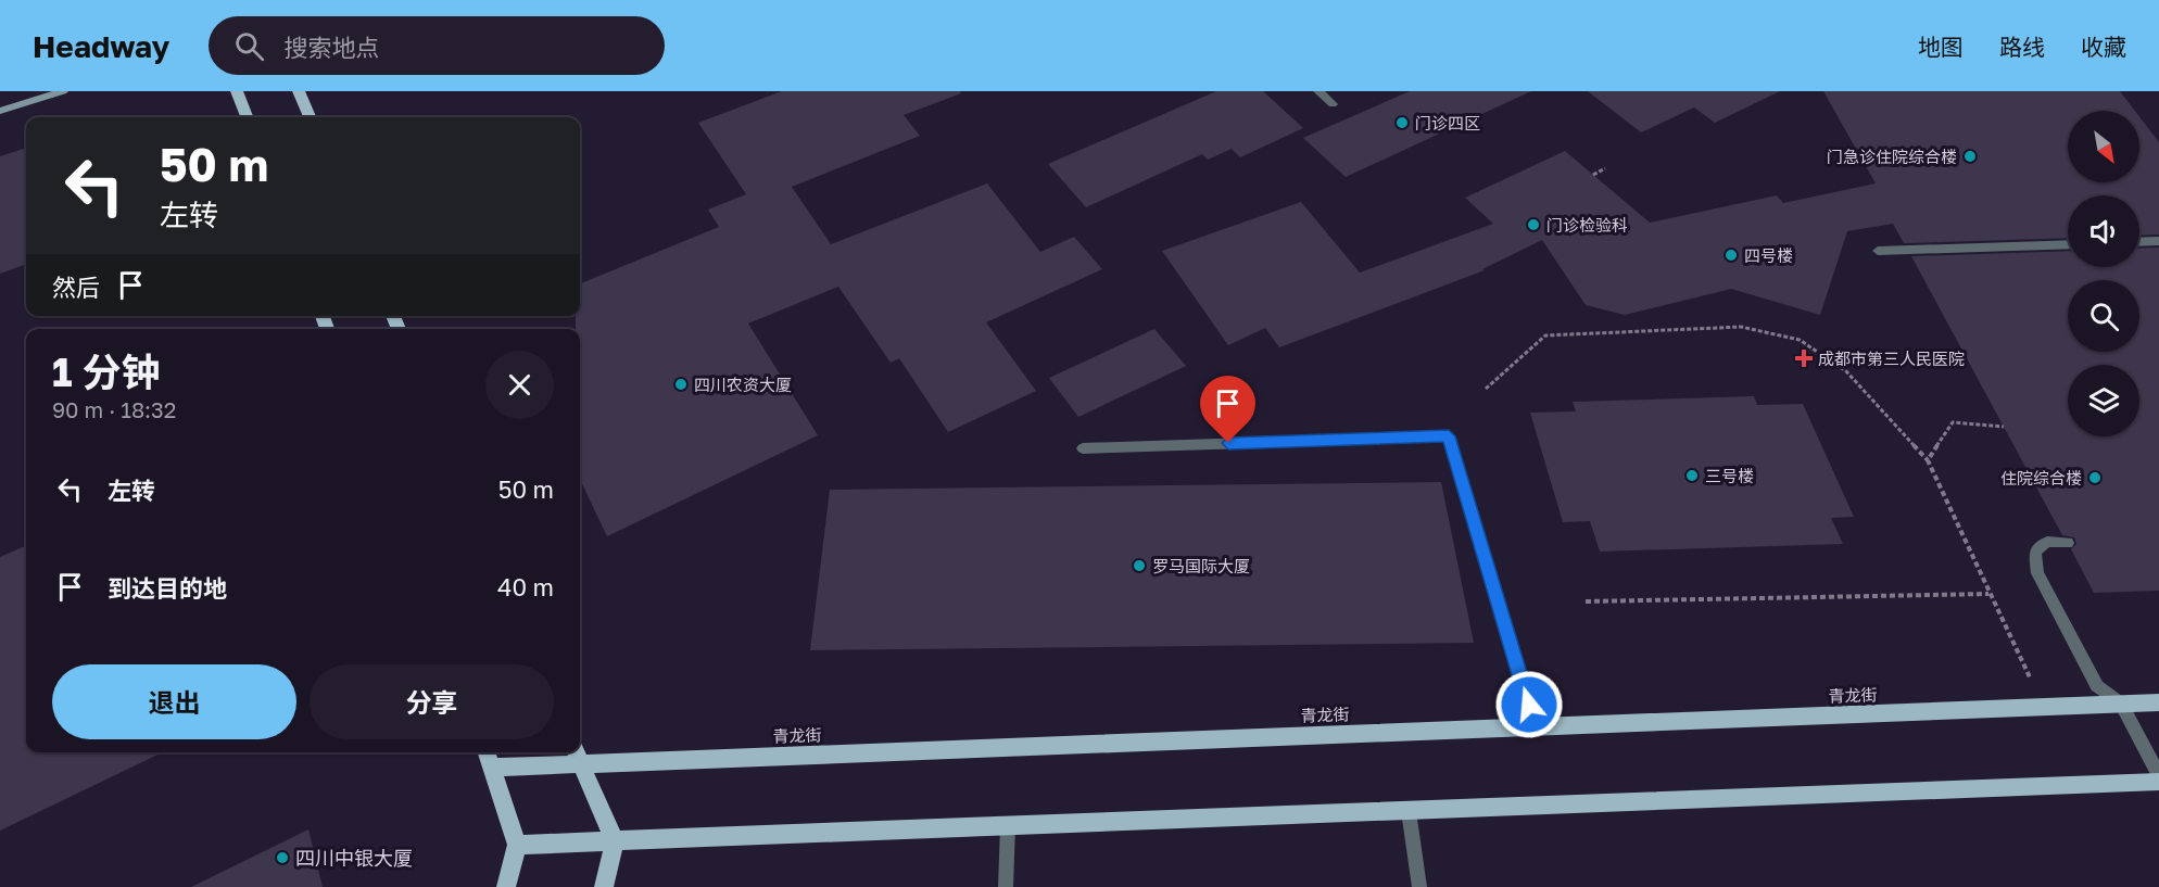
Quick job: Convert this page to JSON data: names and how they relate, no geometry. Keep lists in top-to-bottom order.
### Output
{
  "streets": {
    "main road": ["青龙街"]
  },
  "places": {
    "other": [
      "门诊四区",
      "门急诊住院综合楼",
      "门诊检验科",
      "四号楼",
      "四川农资大厦",
      "三号楼",
      "住院综合楼",
      "罗马国际大厦",
      "四川中银大厦"
    ],
    "health": ["成都市第三人民医院"]
  },
  "north": "bottom right",
  "page": {
    "header": "Headway",
    "search": "搜索地点",
    "nav": ["地图", "路线", "收藏"],
    "turn": ["50 m", "左转"],
    "then": "然后",
    "heading": ["1 分钟", "90 m · 18:32"],
    "list": [
      {
        "name": "左转",
        "value": "50 m"
      },
      {
        "name": "到达目的地",
        "value": "40 m"
      }
    ],
    "buttons": ["退出", "分享"]
  }
}
